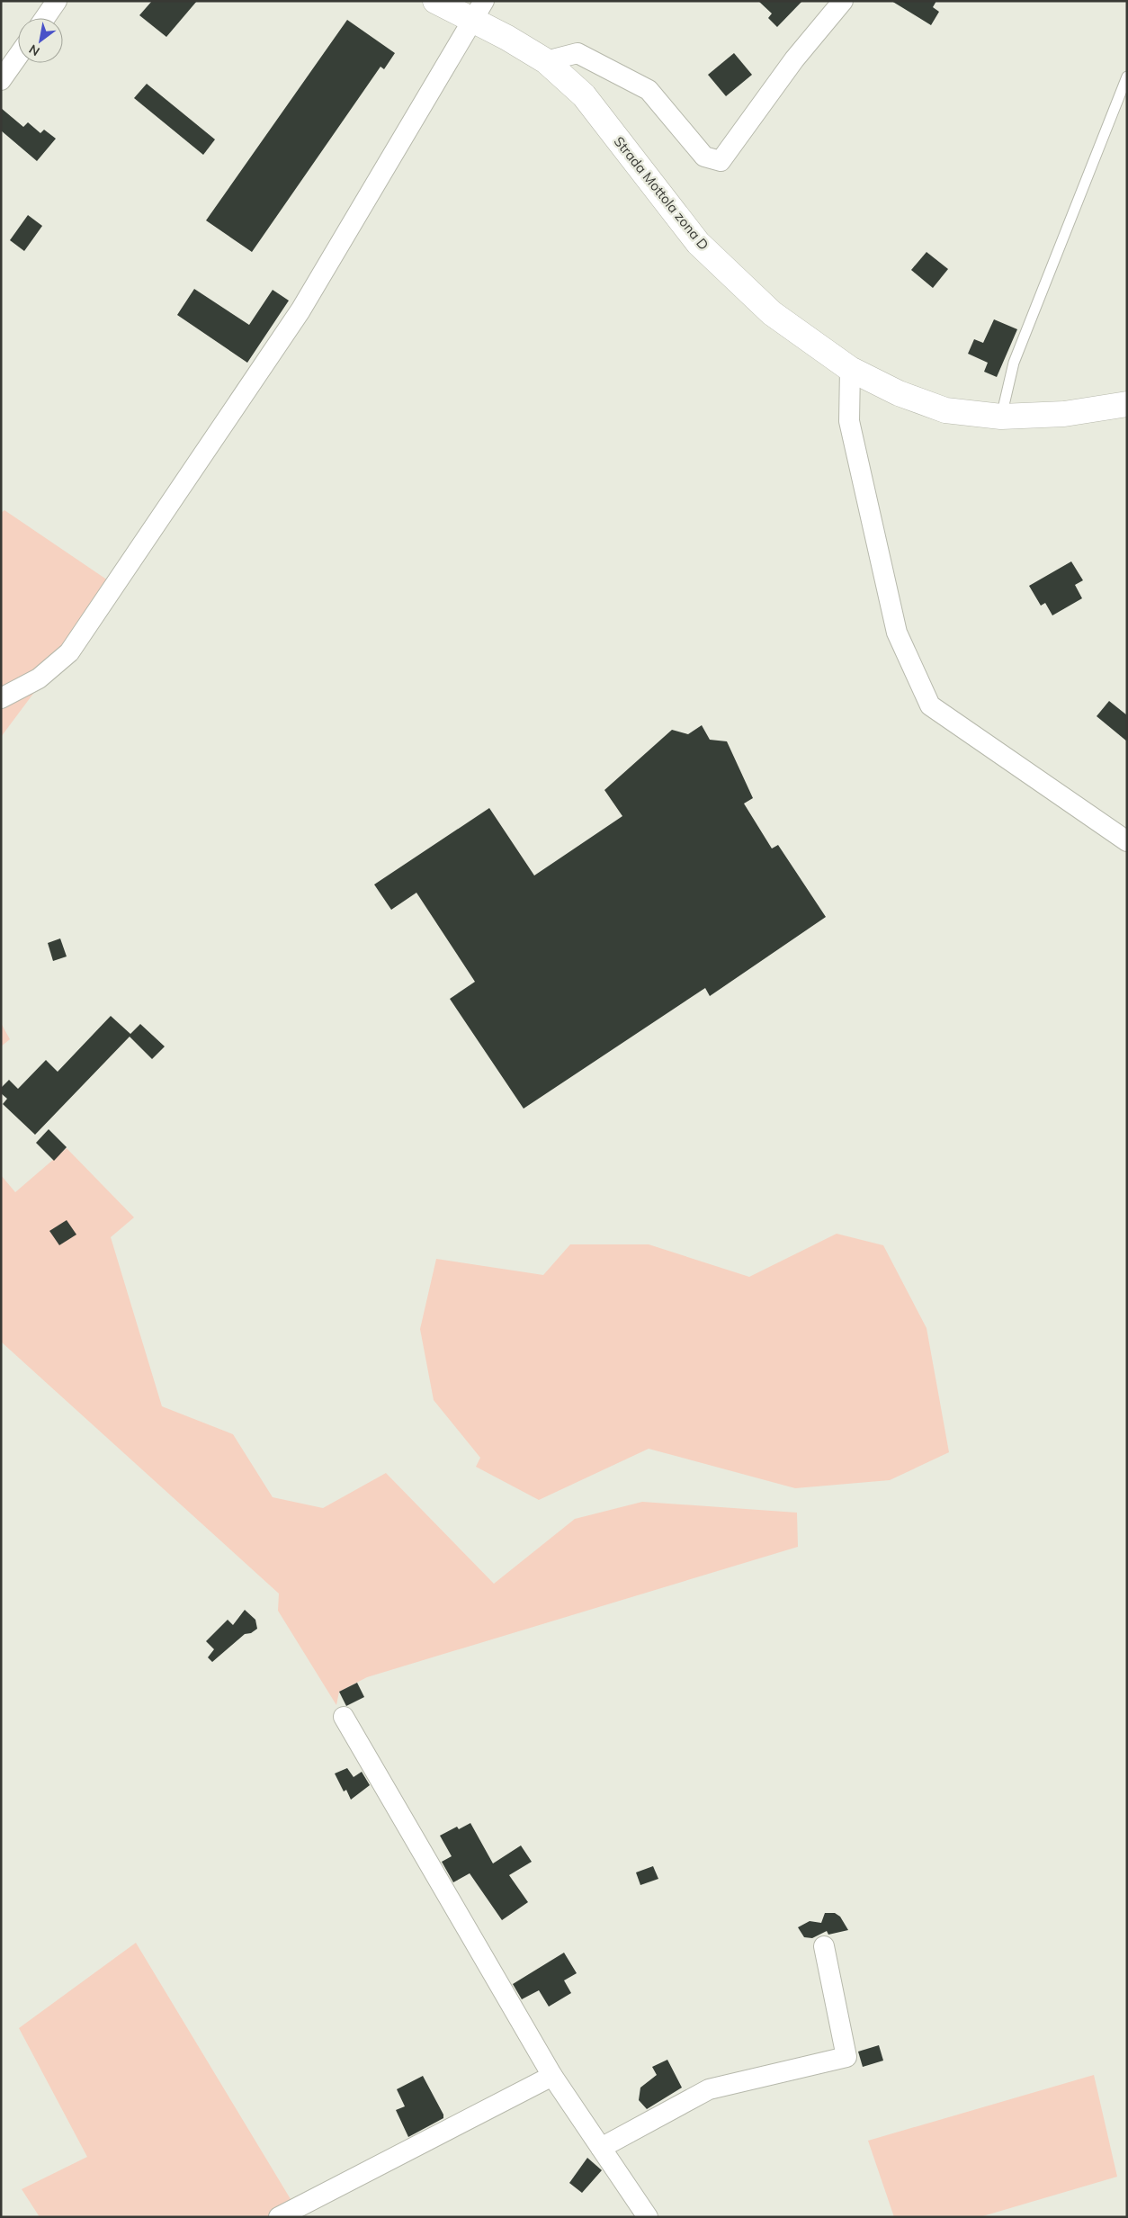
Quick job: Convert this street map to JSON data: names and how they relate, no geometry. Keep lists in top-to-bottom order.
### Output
{
  "streets": {
    "main road": ["Strada Mottola zona D"]
  },
  "north": "bottom left"
}
